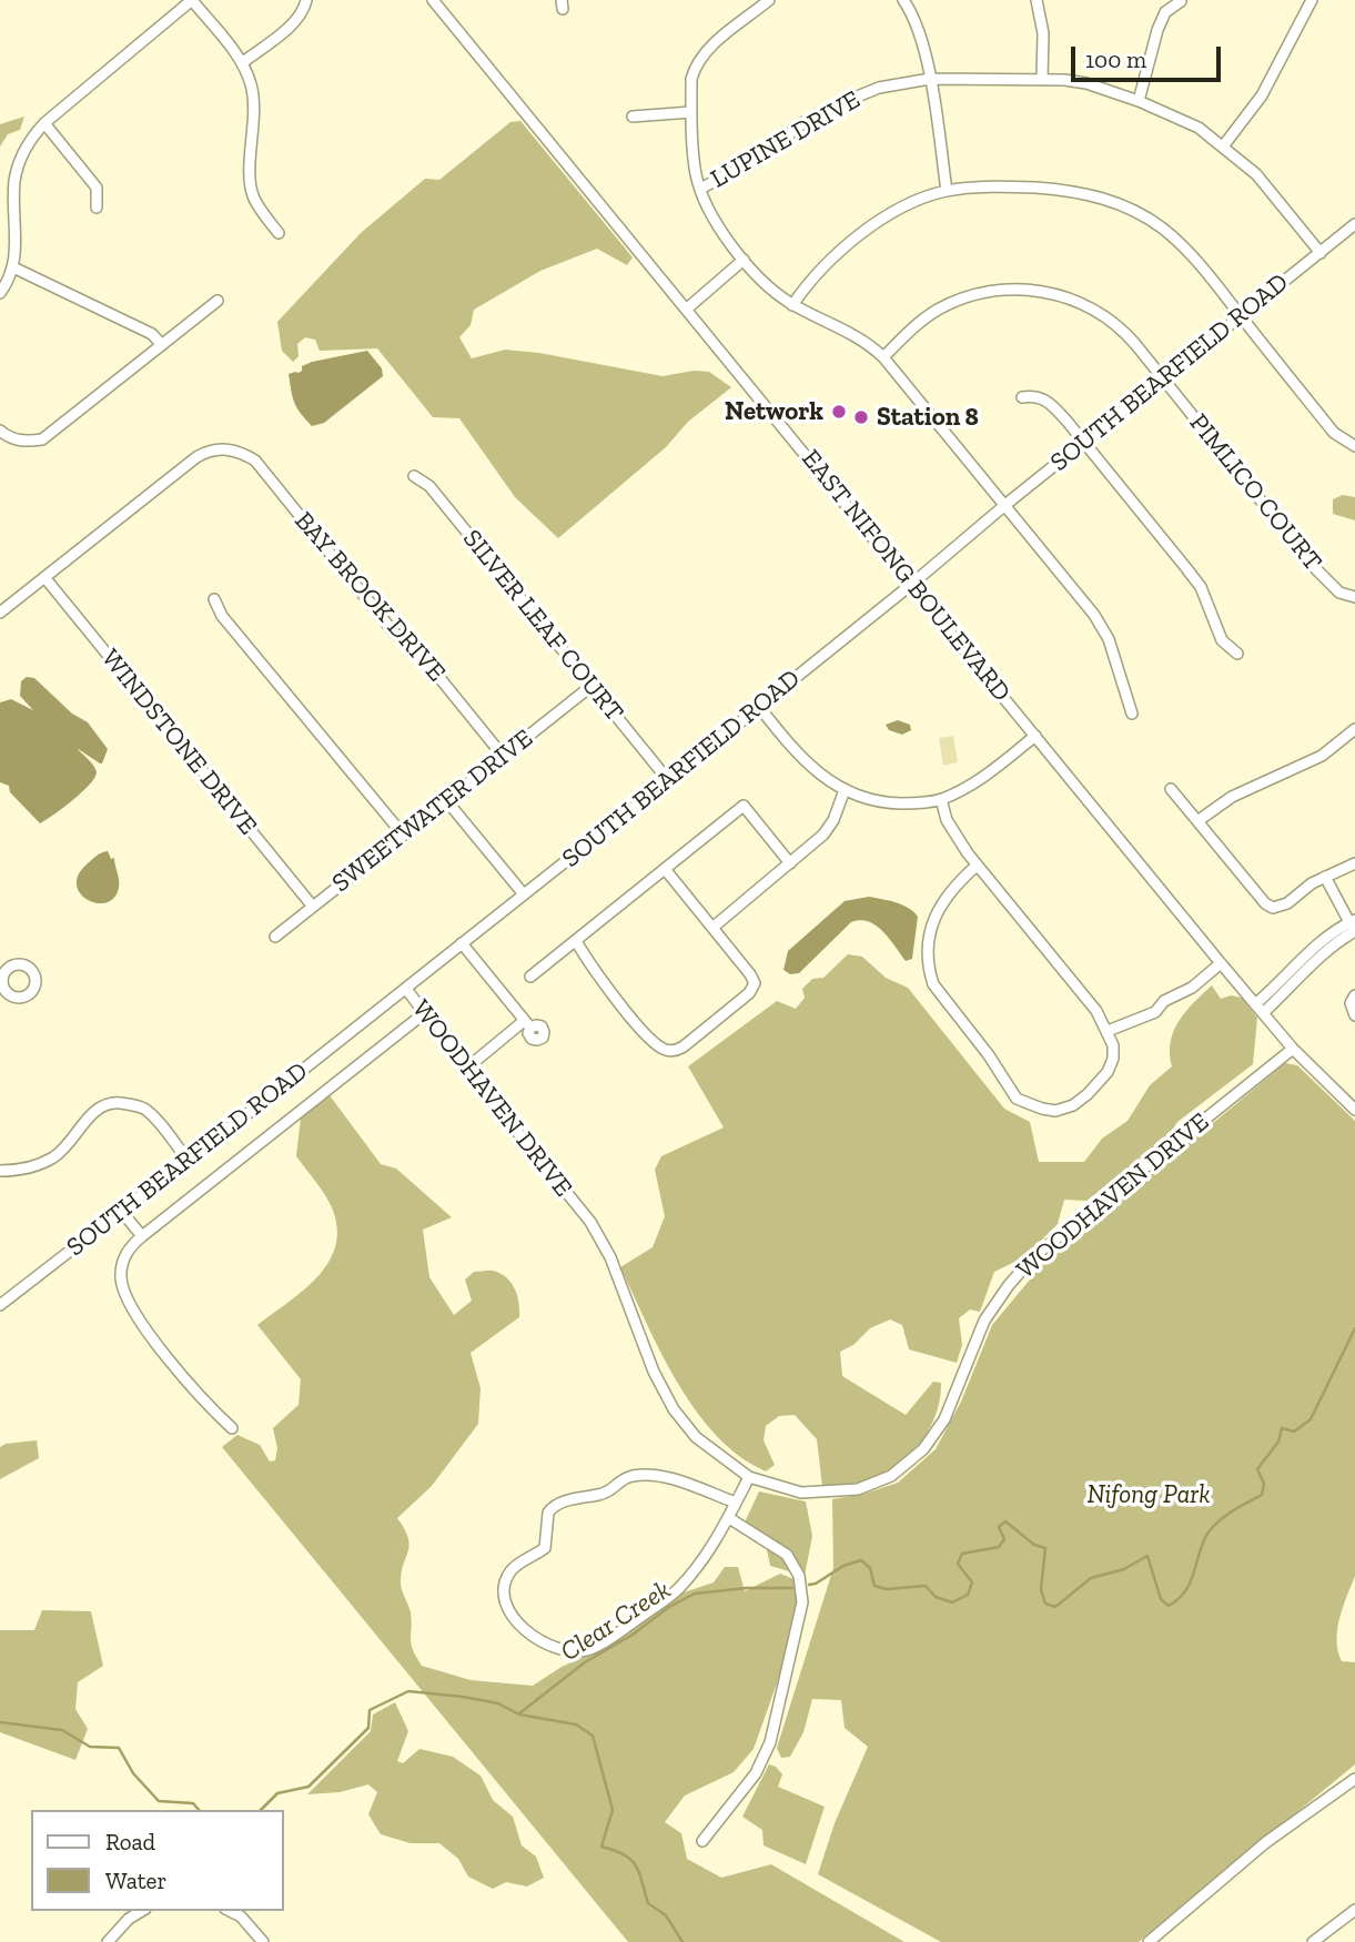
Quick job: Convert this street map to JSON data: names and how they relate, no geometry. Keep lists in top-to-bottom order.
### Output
{
  "streets": {
    "street": [
      "LUPINE DRIVE",
      "SOUTH BEARFIELD ROAD",
      "PIMLICO COURT",
      "EAST NIFONG BOULEVARD",
      "BAY BROOK DRIVE",
      "SILVER LEAF COURT",
      "WINDSTONE DRIVE",
      "SWEETWATER DRIVE",
      "WOODHAVEN DRIVE"
    ]
  },
  "crossings": [
    ["LUPINE DRIVE", "SOUTH BEARFIELD ROAD"],
    ["SOUTH BEARFIELD ROAD", "PIMLICO COURT"],
    ["SOUTH BEARFIELD ROAD", "EAST NIFONG BOULEVARD"],
    ["SOUTH BEARFIELD ROAD", "SILVER LEAF COURT"],
    ["SOUTH BEARFIELD ROAD", "WOODHAVEN DRIVE"],
    ["EAST NIFONG BOULEVARD", "WOODHAVEN DRIVE"],
    ["BAY BROOK DRIVE", "WINDSTONE DRIVE"],
    ["BAY BROOK DRIVE", "SWEETWATER DRIVE"],
    ["SILVER LEAF COURT", "SWEETWATER DRIVE"],
    ["WINDSTONE DRIVE", "SWEETWATER DRIVE"]
  ],
  "water": ["Clear Creek"],
  "parks": ["Nifong Park"],
  "places": ["Network", "Station 8"],
  "legend": ["Road", "Water"],
  "scale_bar": "100 m"
}
